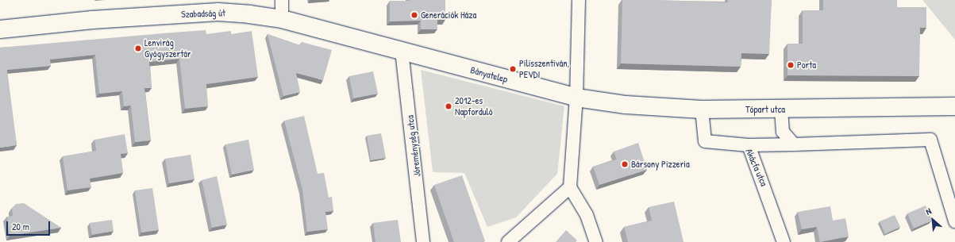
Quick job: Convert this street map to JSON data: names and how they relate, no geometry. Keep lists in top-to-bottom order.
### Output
{
  "streets": {
    "main road": ["Szabadság út", "Bányatelep", "Tópart utca"],
    "street": ["Jóreménység utca", "Akácfa utca"]
  },
  "crossings": [
    ["Szabadság út", "Bányatelep"],
    ["Szabadság út", "Jóreménység utca"],
    ["Bányatelep", "Tópart utca"],
    ["Bányatelep", "Jóreménység utca"],
    ["Tópart utca", "Akácfa utca"]
  ],
  "places": [
    "Generációk Háza",
    "Lenvirág Gyógyszertár",
    "Porta",
    "Pilisszentiván, PEVDI",
    "2012-es Napforduló",
    "Bársony Pizzeria"
  ],
  "scale_bar": "20 m",
  "north": "top left"
}
